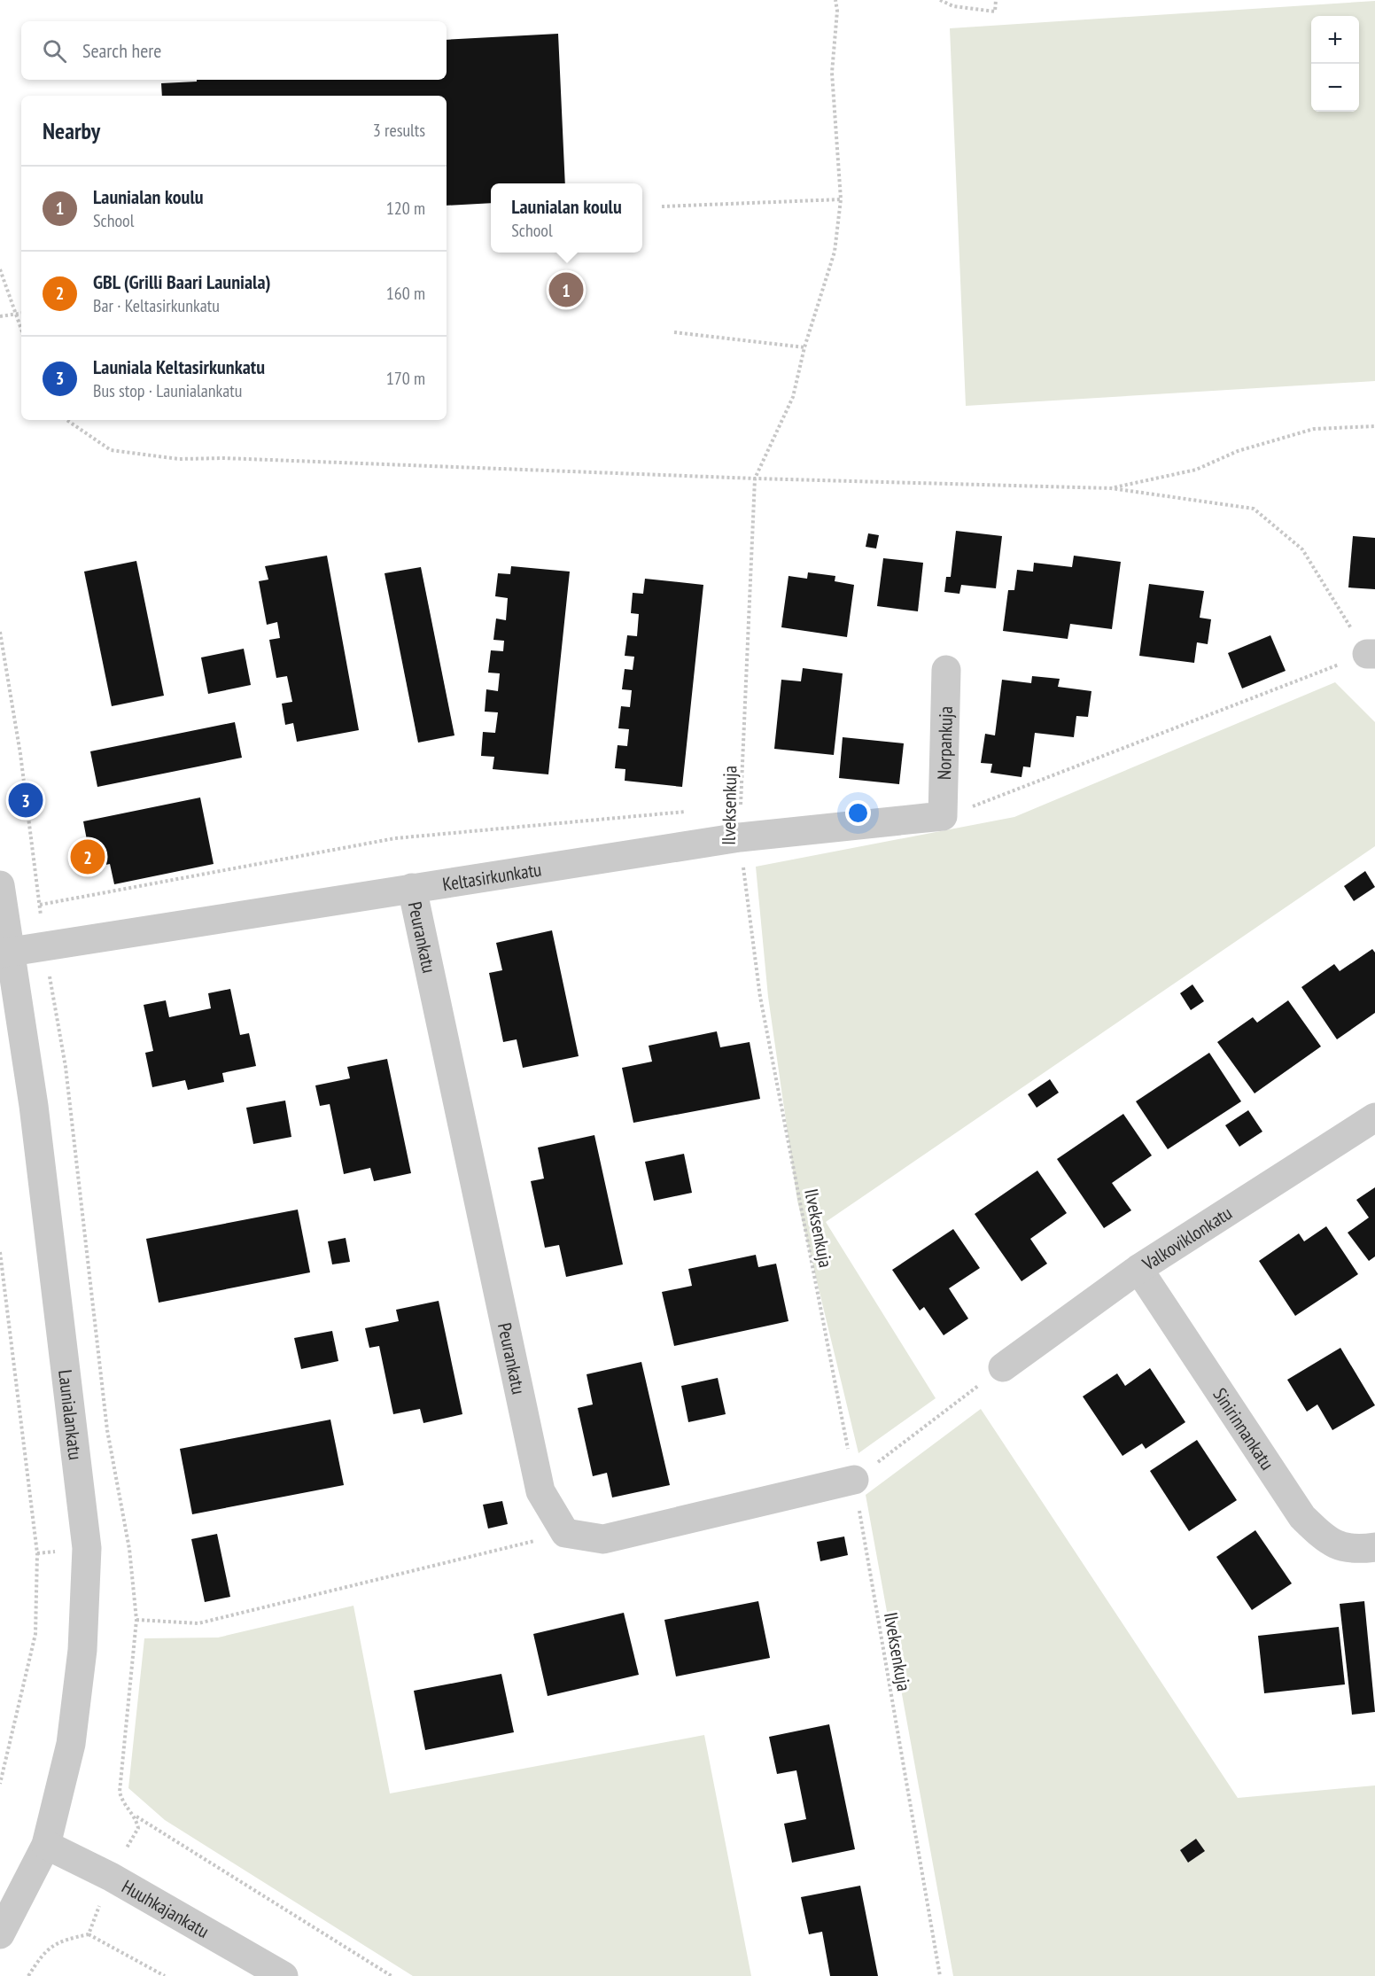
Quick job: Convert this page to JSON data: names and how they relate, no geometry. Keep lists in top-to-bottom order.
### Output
{
  "streets": {
    "street": [
      "Norpankuja",
      "Keltasirkunkatu",
      "Peurankatu",
      "Valkoviklonkatu",
      "Launialankatu",
      "Sinirinnankatu",
      "Huuhkajankatu"
    ],
    "path": ["Ilveksenkuja"]
  },
  "crossings": [
    ["Norpankuja", "Keltasirkunkatu"],
    ["Ilveksenkuja", "Keltasirkunkatu"],
    ["Keltasirkunkatu", "Peurankatu"],
    ["Keltasirkunkatu", "Launialankatu"],
    ["Valkoviklonkatu", "Sinirinnankatu"],
    ["Launialankatu", "Huuhkajankatu"]
  ],
  "page": {
    "map_buttons": ["+", "−"],
    "search": "Search here",
    "heading": ["Nearby", "3 results"],
    "list": [
      {
        "mark": "1",
        "name": "Launialan koulu",
        "note": "School",
        "value": "120 m"
      },
      {
        "mark": "2",
        "name": "GBL (Grilli Baari Launiala)",
        "note": "Bar · Keltasirkunkatu",
        "value": "160 m"
      },
      {
        "mark": "3",
        "name": "Launiala Keltasirkunkatu",
        "note": "Bus stop · Launialankatu",
        "value": "170 m"
      }
    ],
    "popup": ["Launialan koulu", "School"],
    "pins": ["1", "3", "2"]
  }
}
